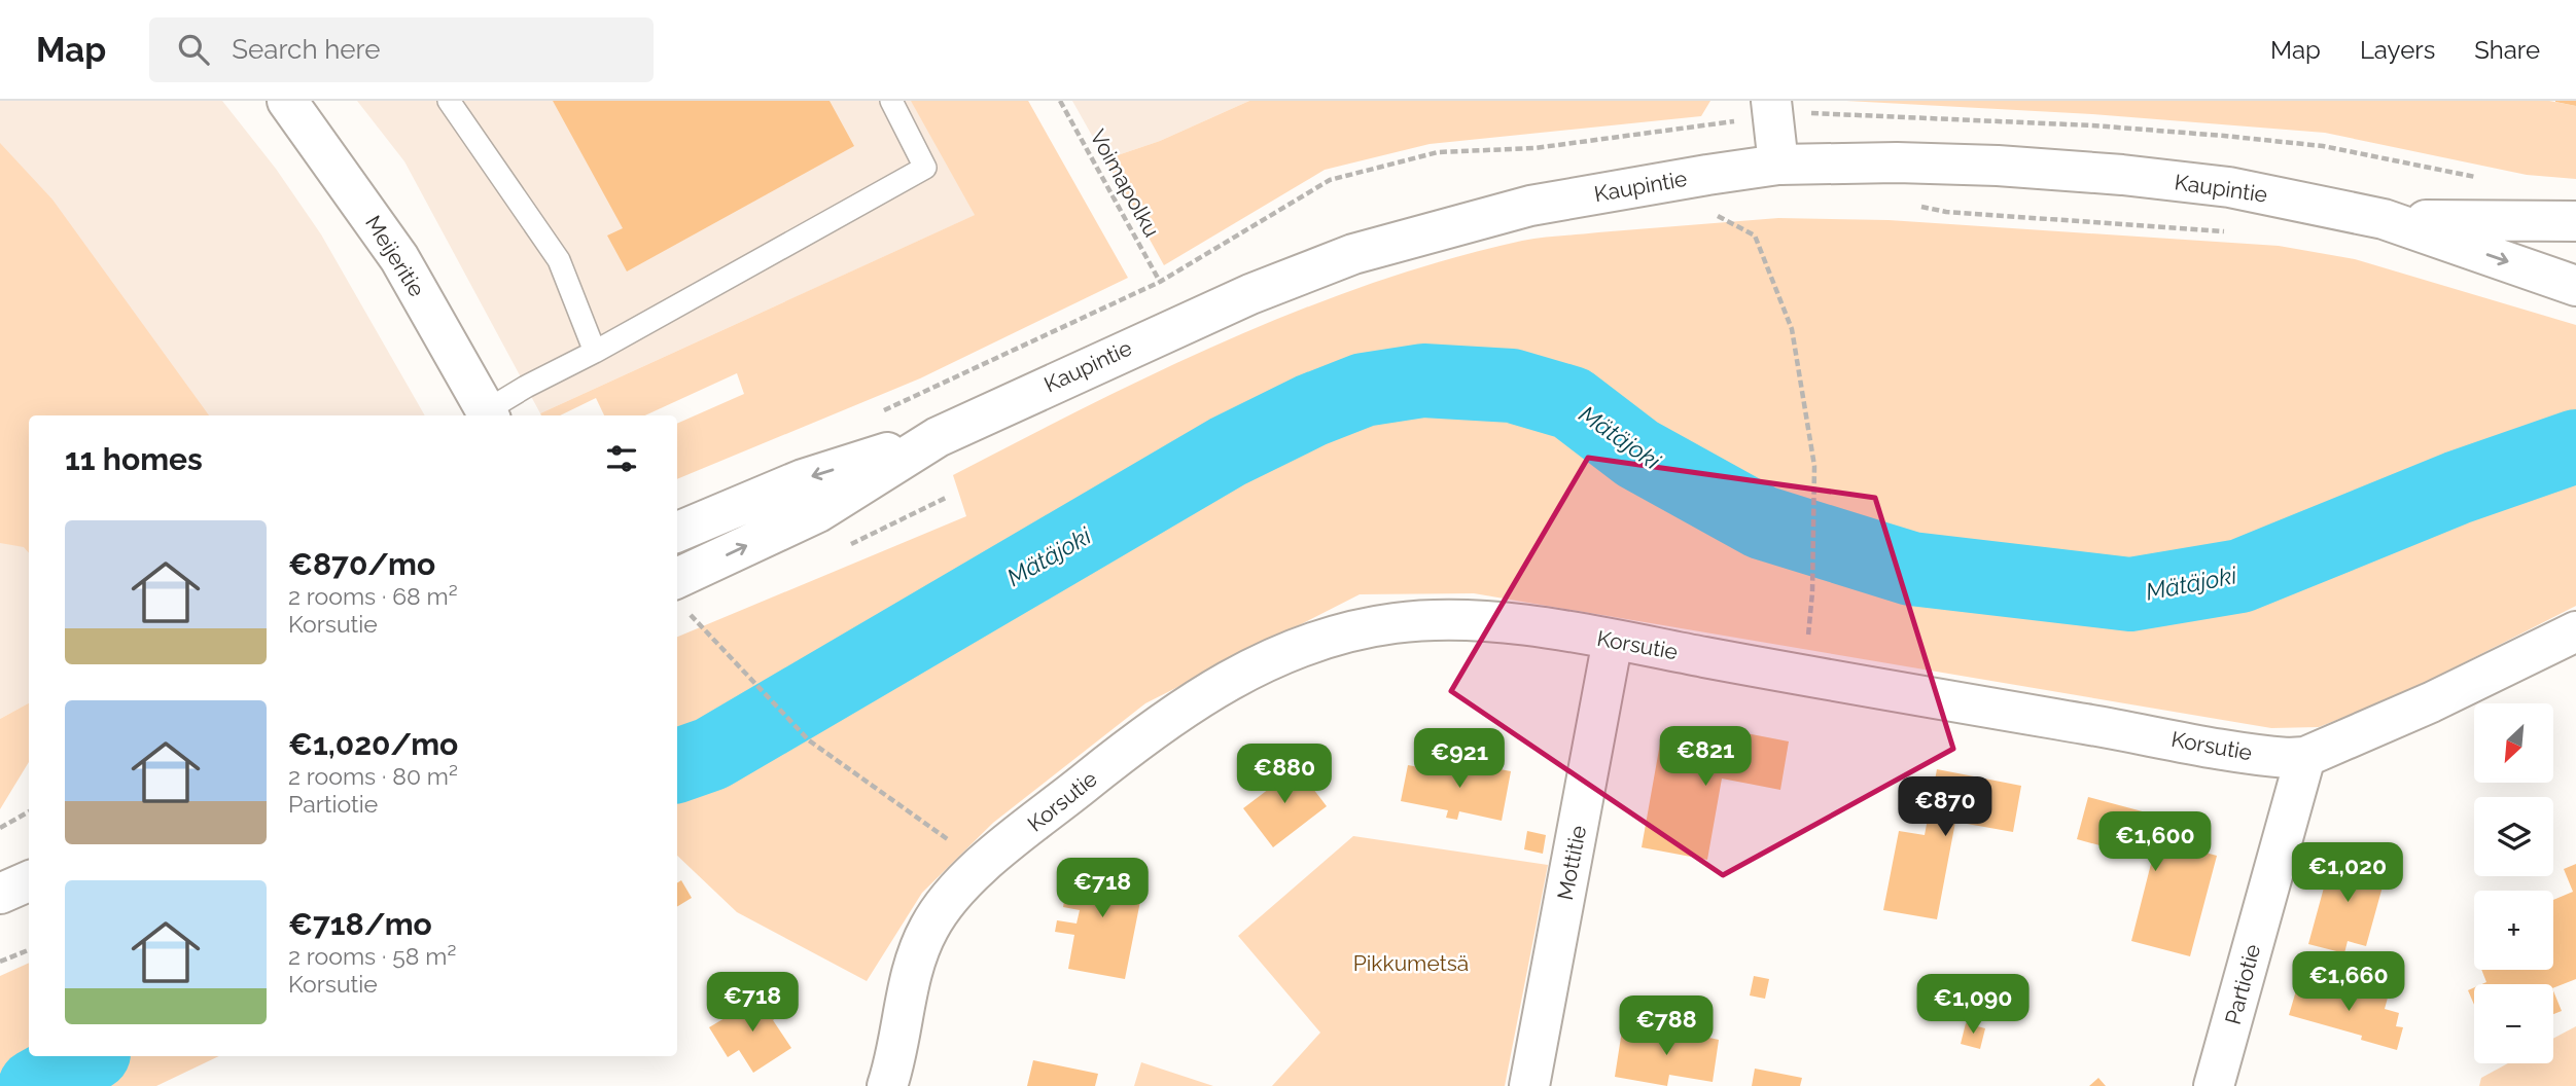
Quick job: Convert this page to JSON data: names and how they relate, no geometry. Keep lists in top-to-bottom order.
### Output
{
  "streets": {
    "street": [
      "Kaupintie",
      "Meijeritie",
      "Korsutie",
      "Mottitie",
      "Partiotie"
    ],
    "path": ["Voimapolku"]
  },
  "crossings": [
    ["Korsutie", "Mottitie"],
    ["Korsutie", "Partiotie"]
  ],
  "water": ["Mätäjoki"],
  "parks": ["Pikkumetsä"],
  "north": "bottom left",
  "page": {
    "header": "Map",
    "search": "Search here",
    "nav": ["Map", "Layers", "Share"],
    "heading": "11 homes",
    "list": [
      {
        "name": "€870/mo",
        "note": "2 rooms · 68 m² · Korsutie"
      },
      {
        "name": "€1,020/mo",
        "note": "2 rooms · 80 m² · Partiotie"
      },
      {
        "name": "€718/mo",
        "note": "2 rooms · 58 m² · Korsutie"
      }
    ],
    "map_buttons": ["+", "−"],
    "price": [
      "€821",
      "€921",
      "€880",
      "€870",
      "€1,600",
      "€1,020",
      "€718",
      "€1,660",
      "€718",
      "€1,090",
      "€788"
    ]
  }
}
